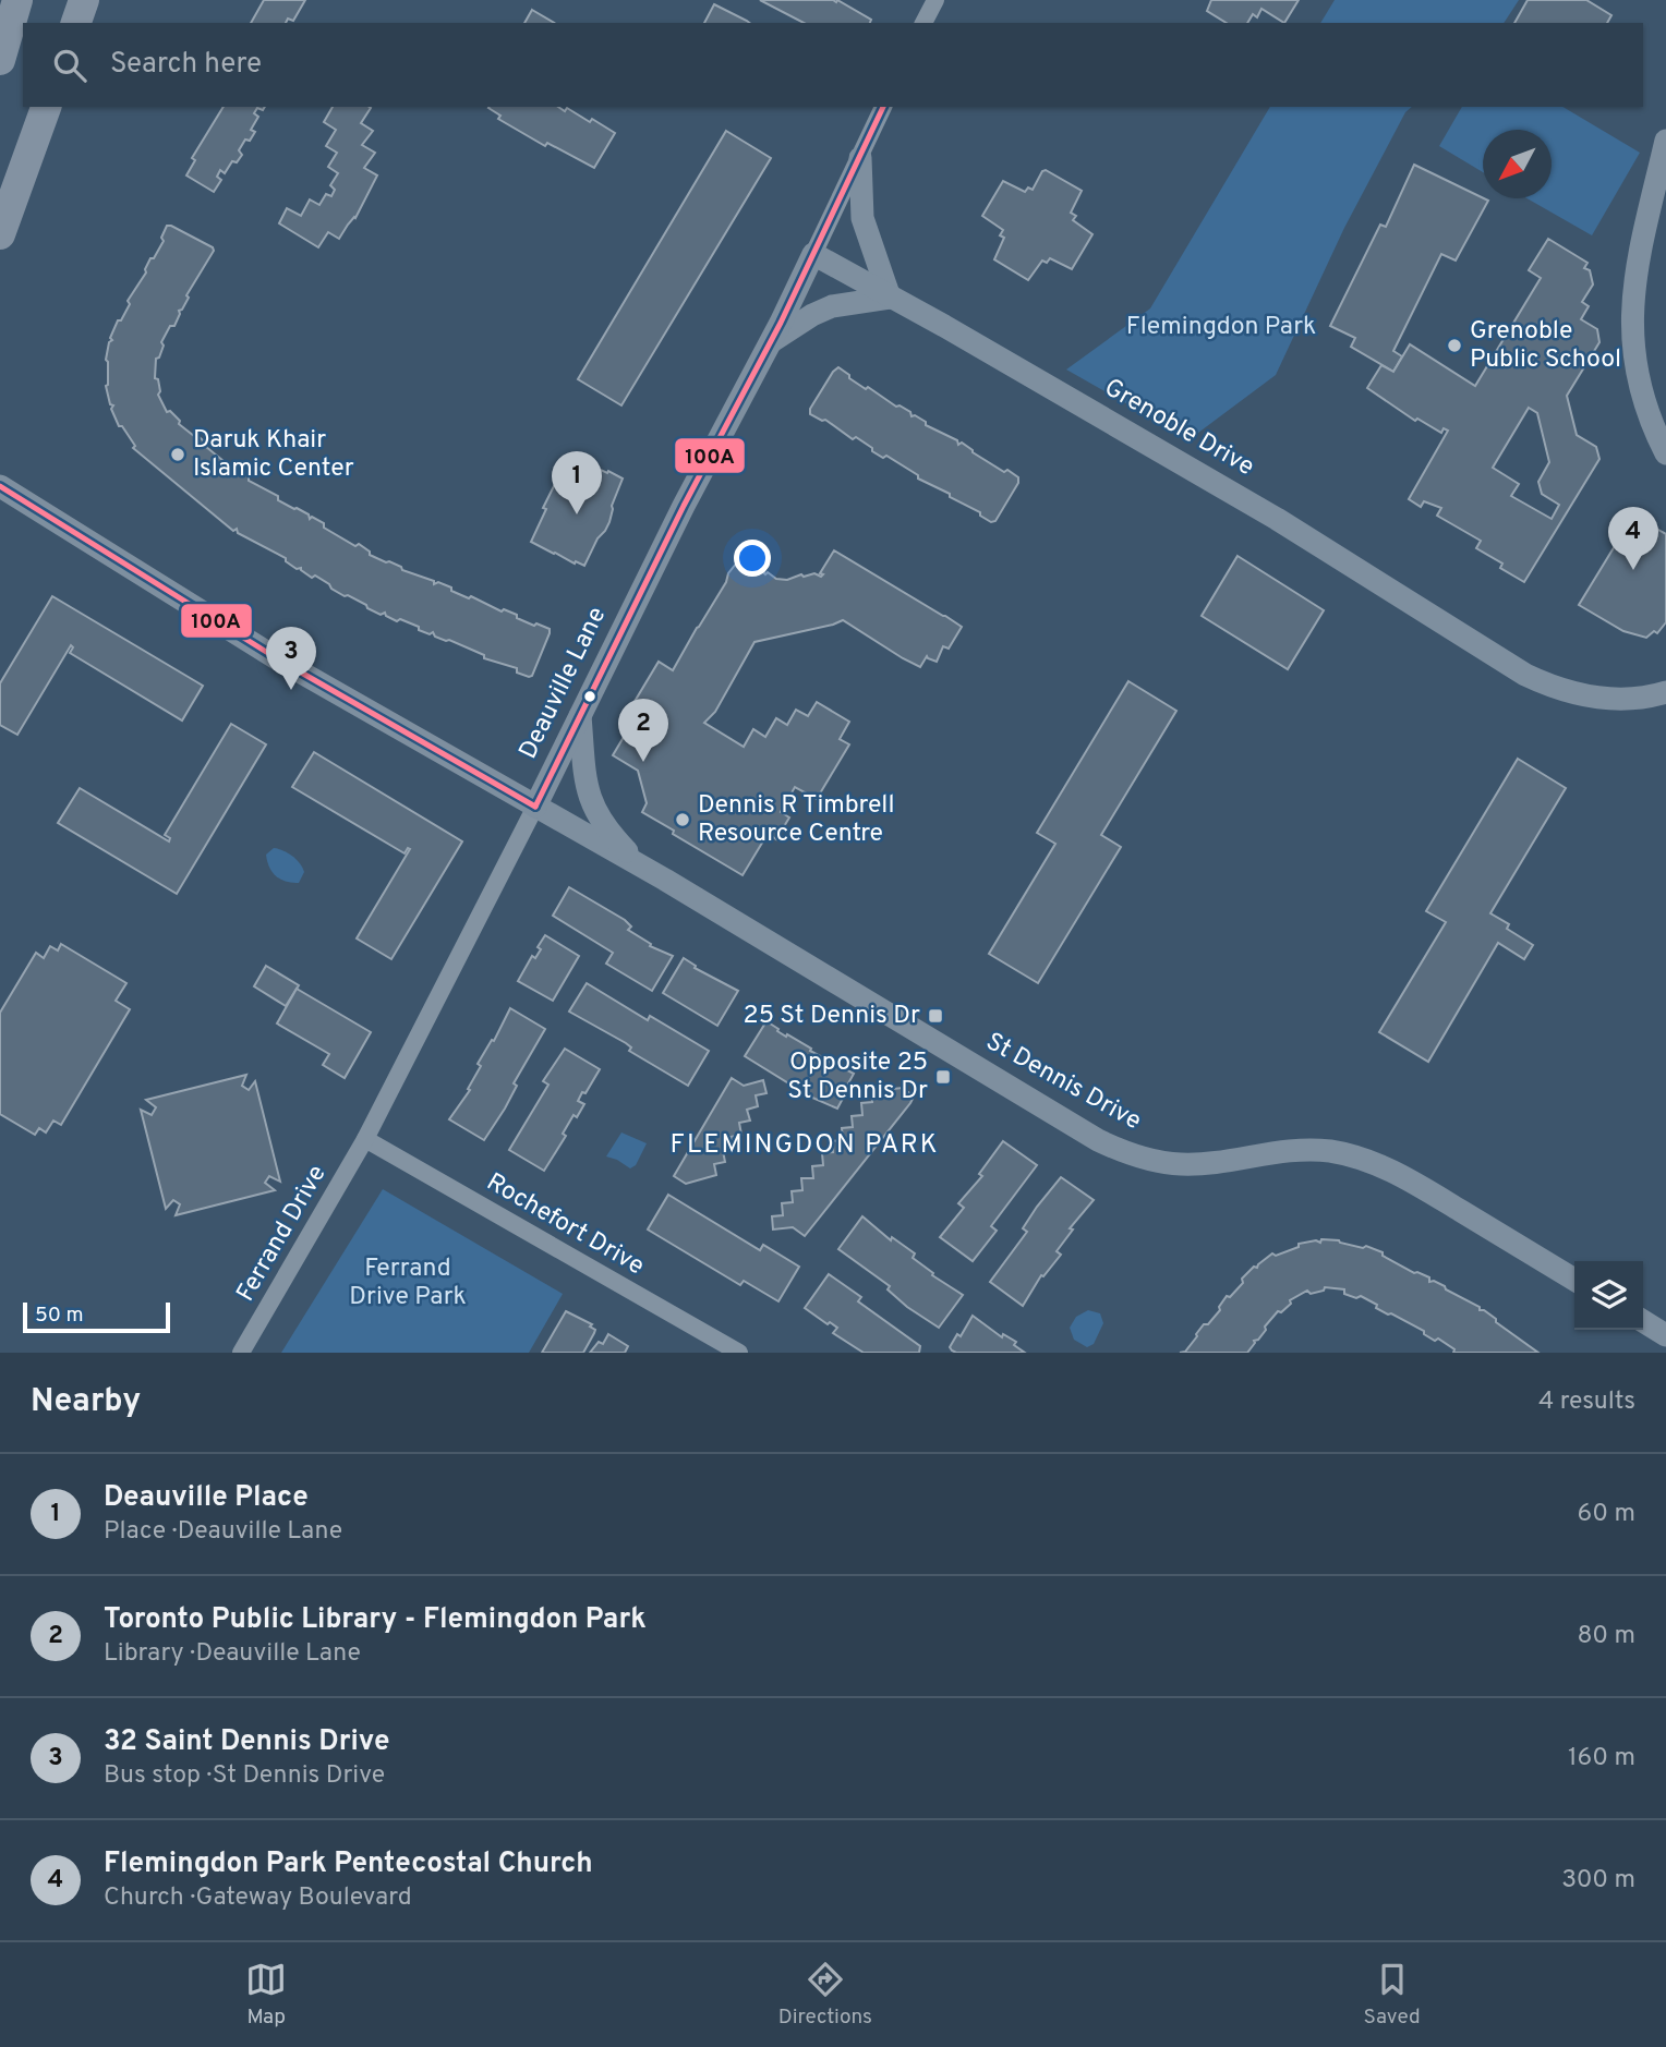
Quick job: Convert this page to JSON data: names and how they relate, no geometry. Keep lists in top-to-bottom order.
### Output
{
  "streets": {
    "street": [
      "Grenoble Drive",
      "Deauville Lane",
      "St Dennis Drive",
      "Rochefort Drive",
      "Ferrand Drive"
    ]
  },
  "crossings": [
    ["Grenoble Drive", "Deauville Lane"],
    ["Deauville Lane", "St Dennis Drive"],
    ["Deauville Lane", "Rochefort Drive"],
    ["Deauville Lane", "Ferrand Drive"],
    ["Rochefort Drive", "Ferrand Drive"]
  ],
  "districts": ["FLEMINGDON PARK"],
  "parks": ["Flemingdon Park", "Ferrand Drive Park"],
  "places": {
    "other": ["Grenoble Public School", "Daruk Khair Islamic Center", "Dennis R Timbrell Resource Centre"],
    "transit": ["25 St Dennis Dr", "Opposite 25 St Dennis Dr"]
  },
  "lines": ["transit line 100A"],
  "scale_bar": "50 m",
  "north": "bottom left",
  "page": {
    "search": "Search here",
    "pins": [
      "1",
      "4",
      "3",
      "2"
    ],
    "scale": "50 m",
    "heading": ["Nearby", "4 results"],
    "list": [
      {
        "mark": "1",
        "name": "Deauville Place",
        "note": "Place · Deauville Lane",
        "value": "60 m"
      },
      {
        "mark": "2",
        "name": "Toronto Public Library - Flemingdon Park",
        "note": "Library · Deauville Lane",
        "value": "80 m"
      },
      {
        "mark": "3",
        "name": "32 Saint Dennis Drive",
        "note": "Bus stop · St Dennis Drive",
        "value": "160 m"
      },
      {
        "mark": "4",
        "name": "Flemingdon Park Pentecostal Church",
        "note": "Church · Gateway Boulevard",
        "value": "300 m"
      }
    ],
    "nav": ["Map", "Directions", "Saved"]
  }
}
